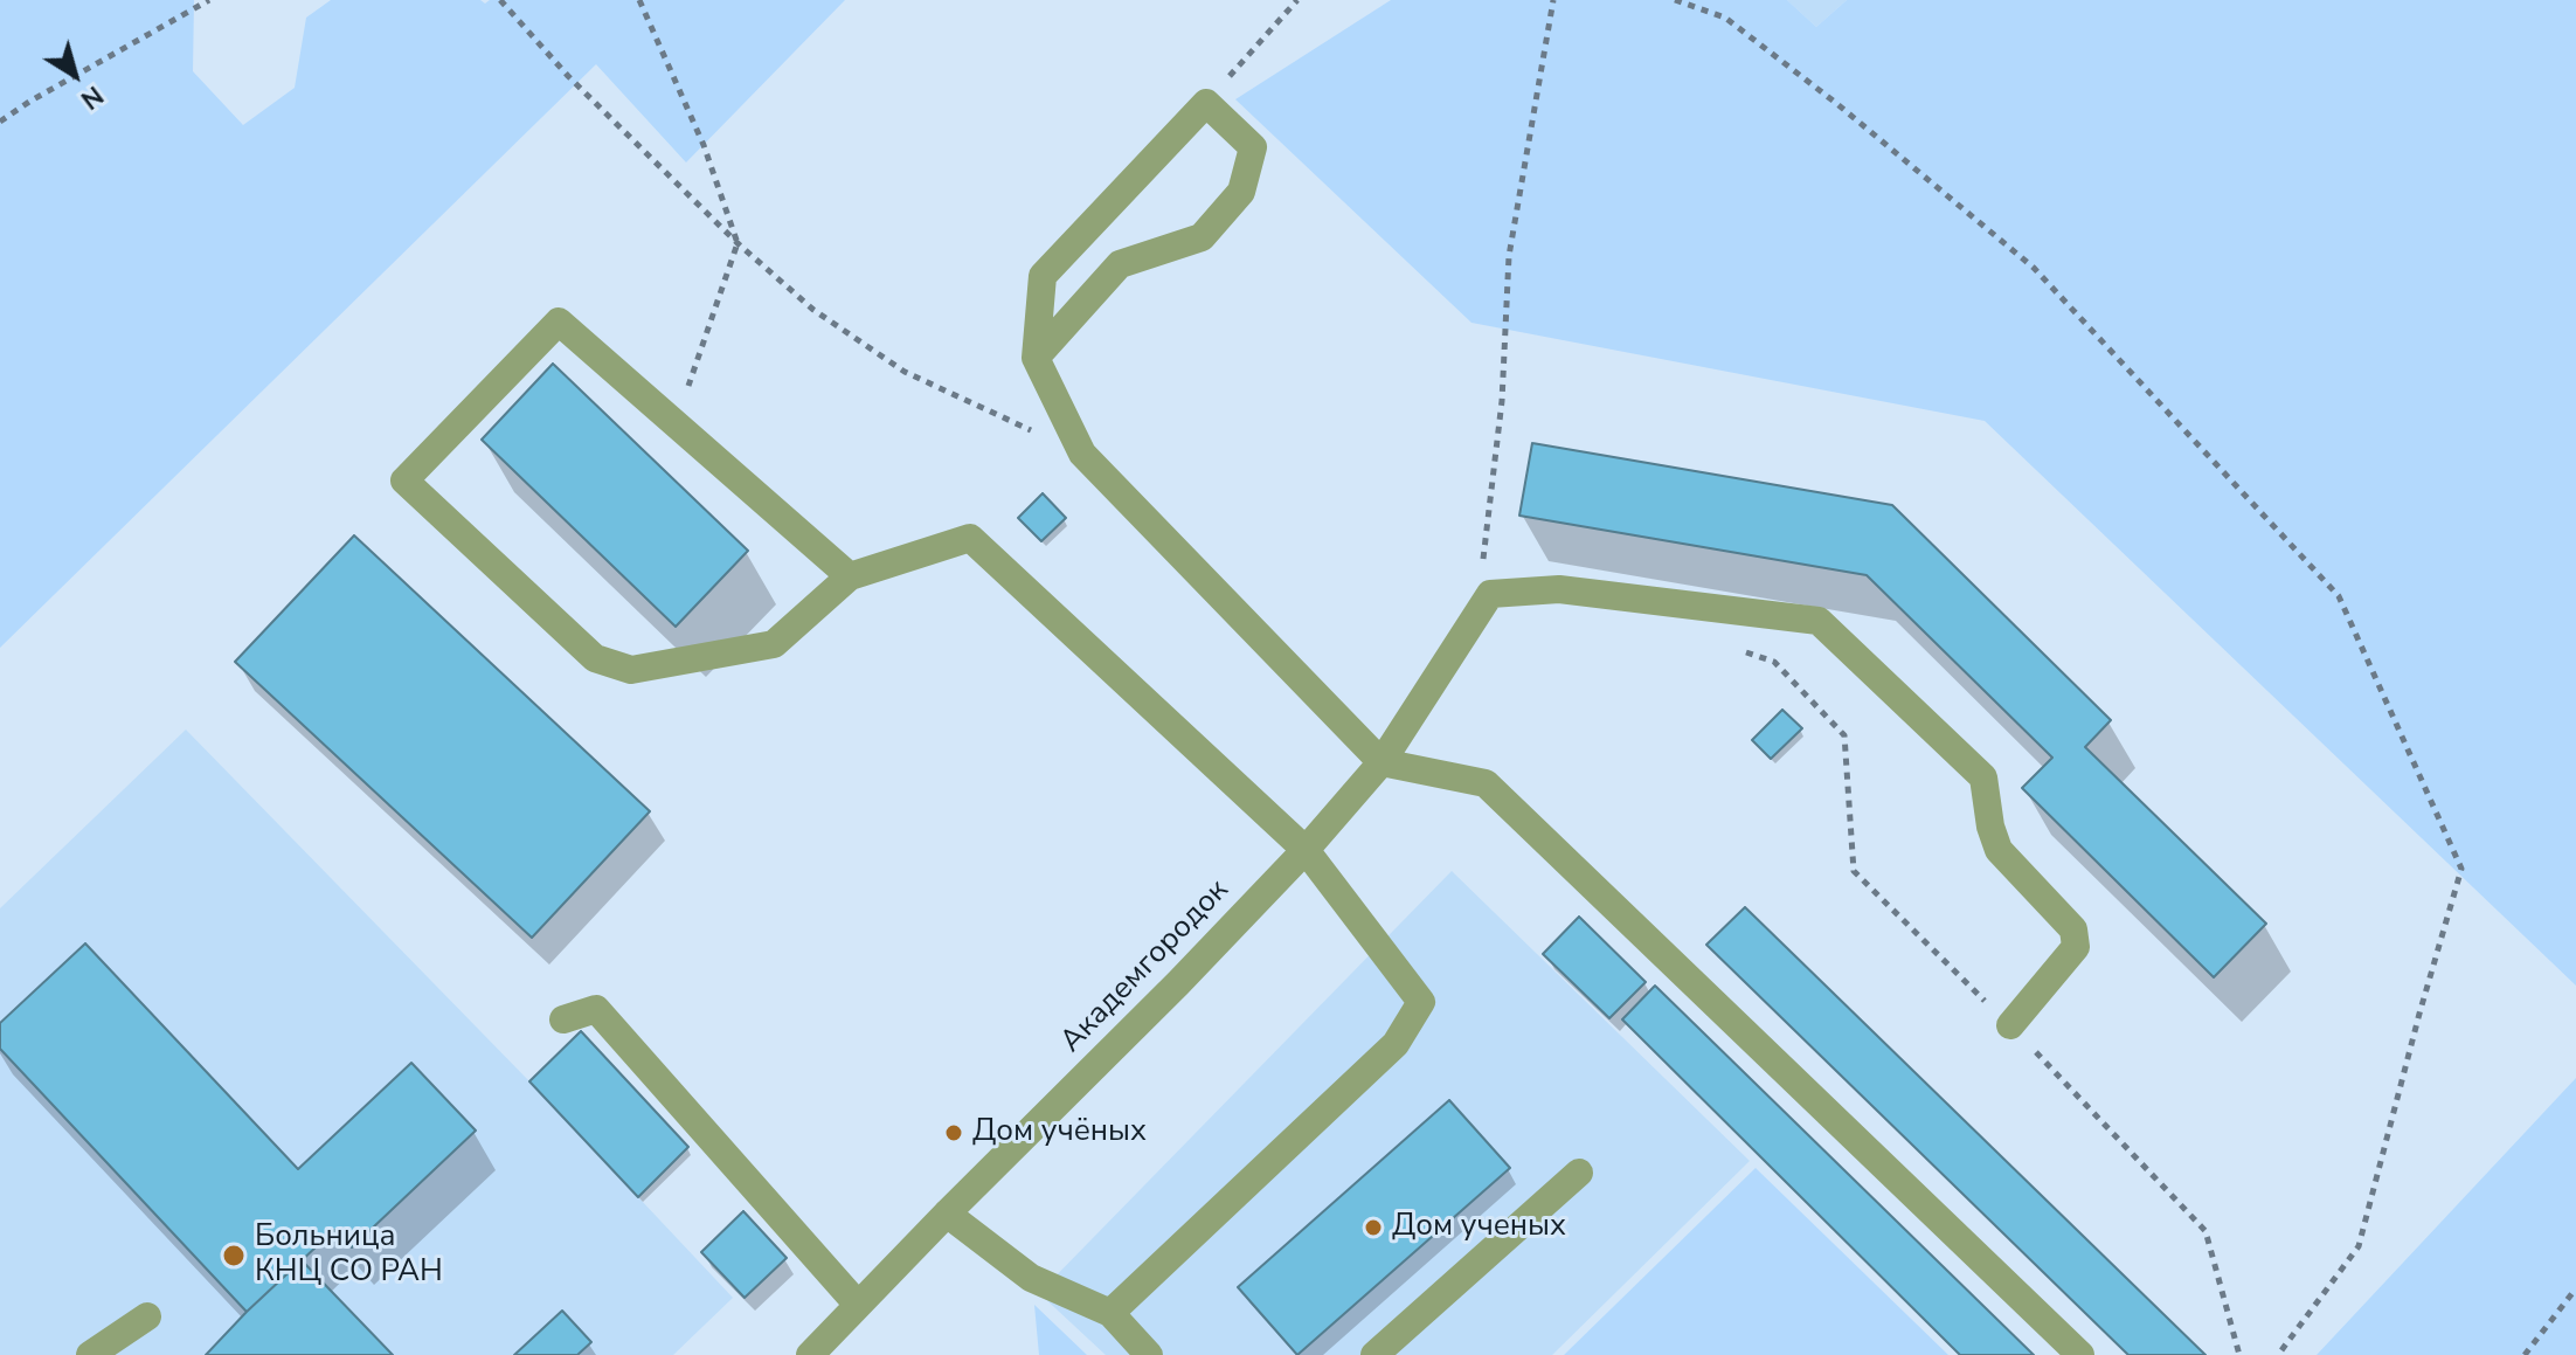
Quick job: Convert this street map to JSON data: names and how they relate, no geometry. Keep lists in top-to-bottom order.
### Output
{
  "streets": {
    "street": ["Академгородок"]
  },
  "places": ["Дом учёных", "Дом ученых", "Больница КНЦ СО РАН"],
  "north": "bottom right"
}
